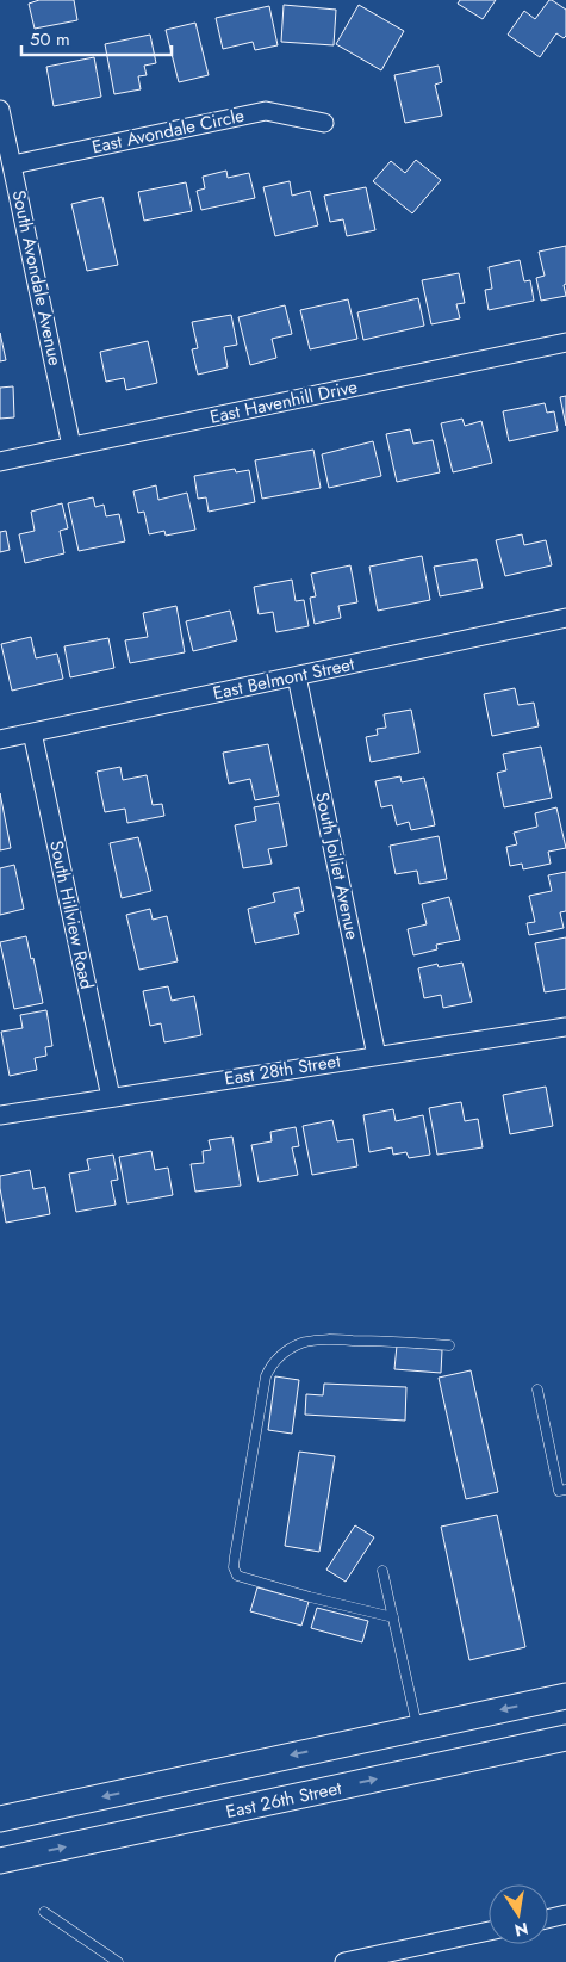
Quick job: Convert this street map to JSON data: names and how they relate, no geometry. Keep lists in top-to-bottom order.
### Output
{
  "streets": {
    "main road": ["East 26th Street"],
    "street": [
      "East Avondale Circle",
      "South Avondale Avenue",
      "East Havenhill Drive",
      "East Belmont Street",
      "South Joiliet Avenue",
      "South Hillview Road",
      "East 28th Street"
    ]
  },
  "crossings": [
    ["East Avondale Circle", "South Avondale Avenue"],
    ["South Avondale Avenue", "East Havenhill Drive"],
    ["East Belmont Street", "South Joiliet Avenue"],
    ["East Belmont Street", "South Hillview Road"],
    ["South Joiliet Avenue", "East 28th Street"],
    ["South Hillview Road", "East 28th Street"]
  ],
  "scale_bar": "50 m",
  "north": "bottom"
}
